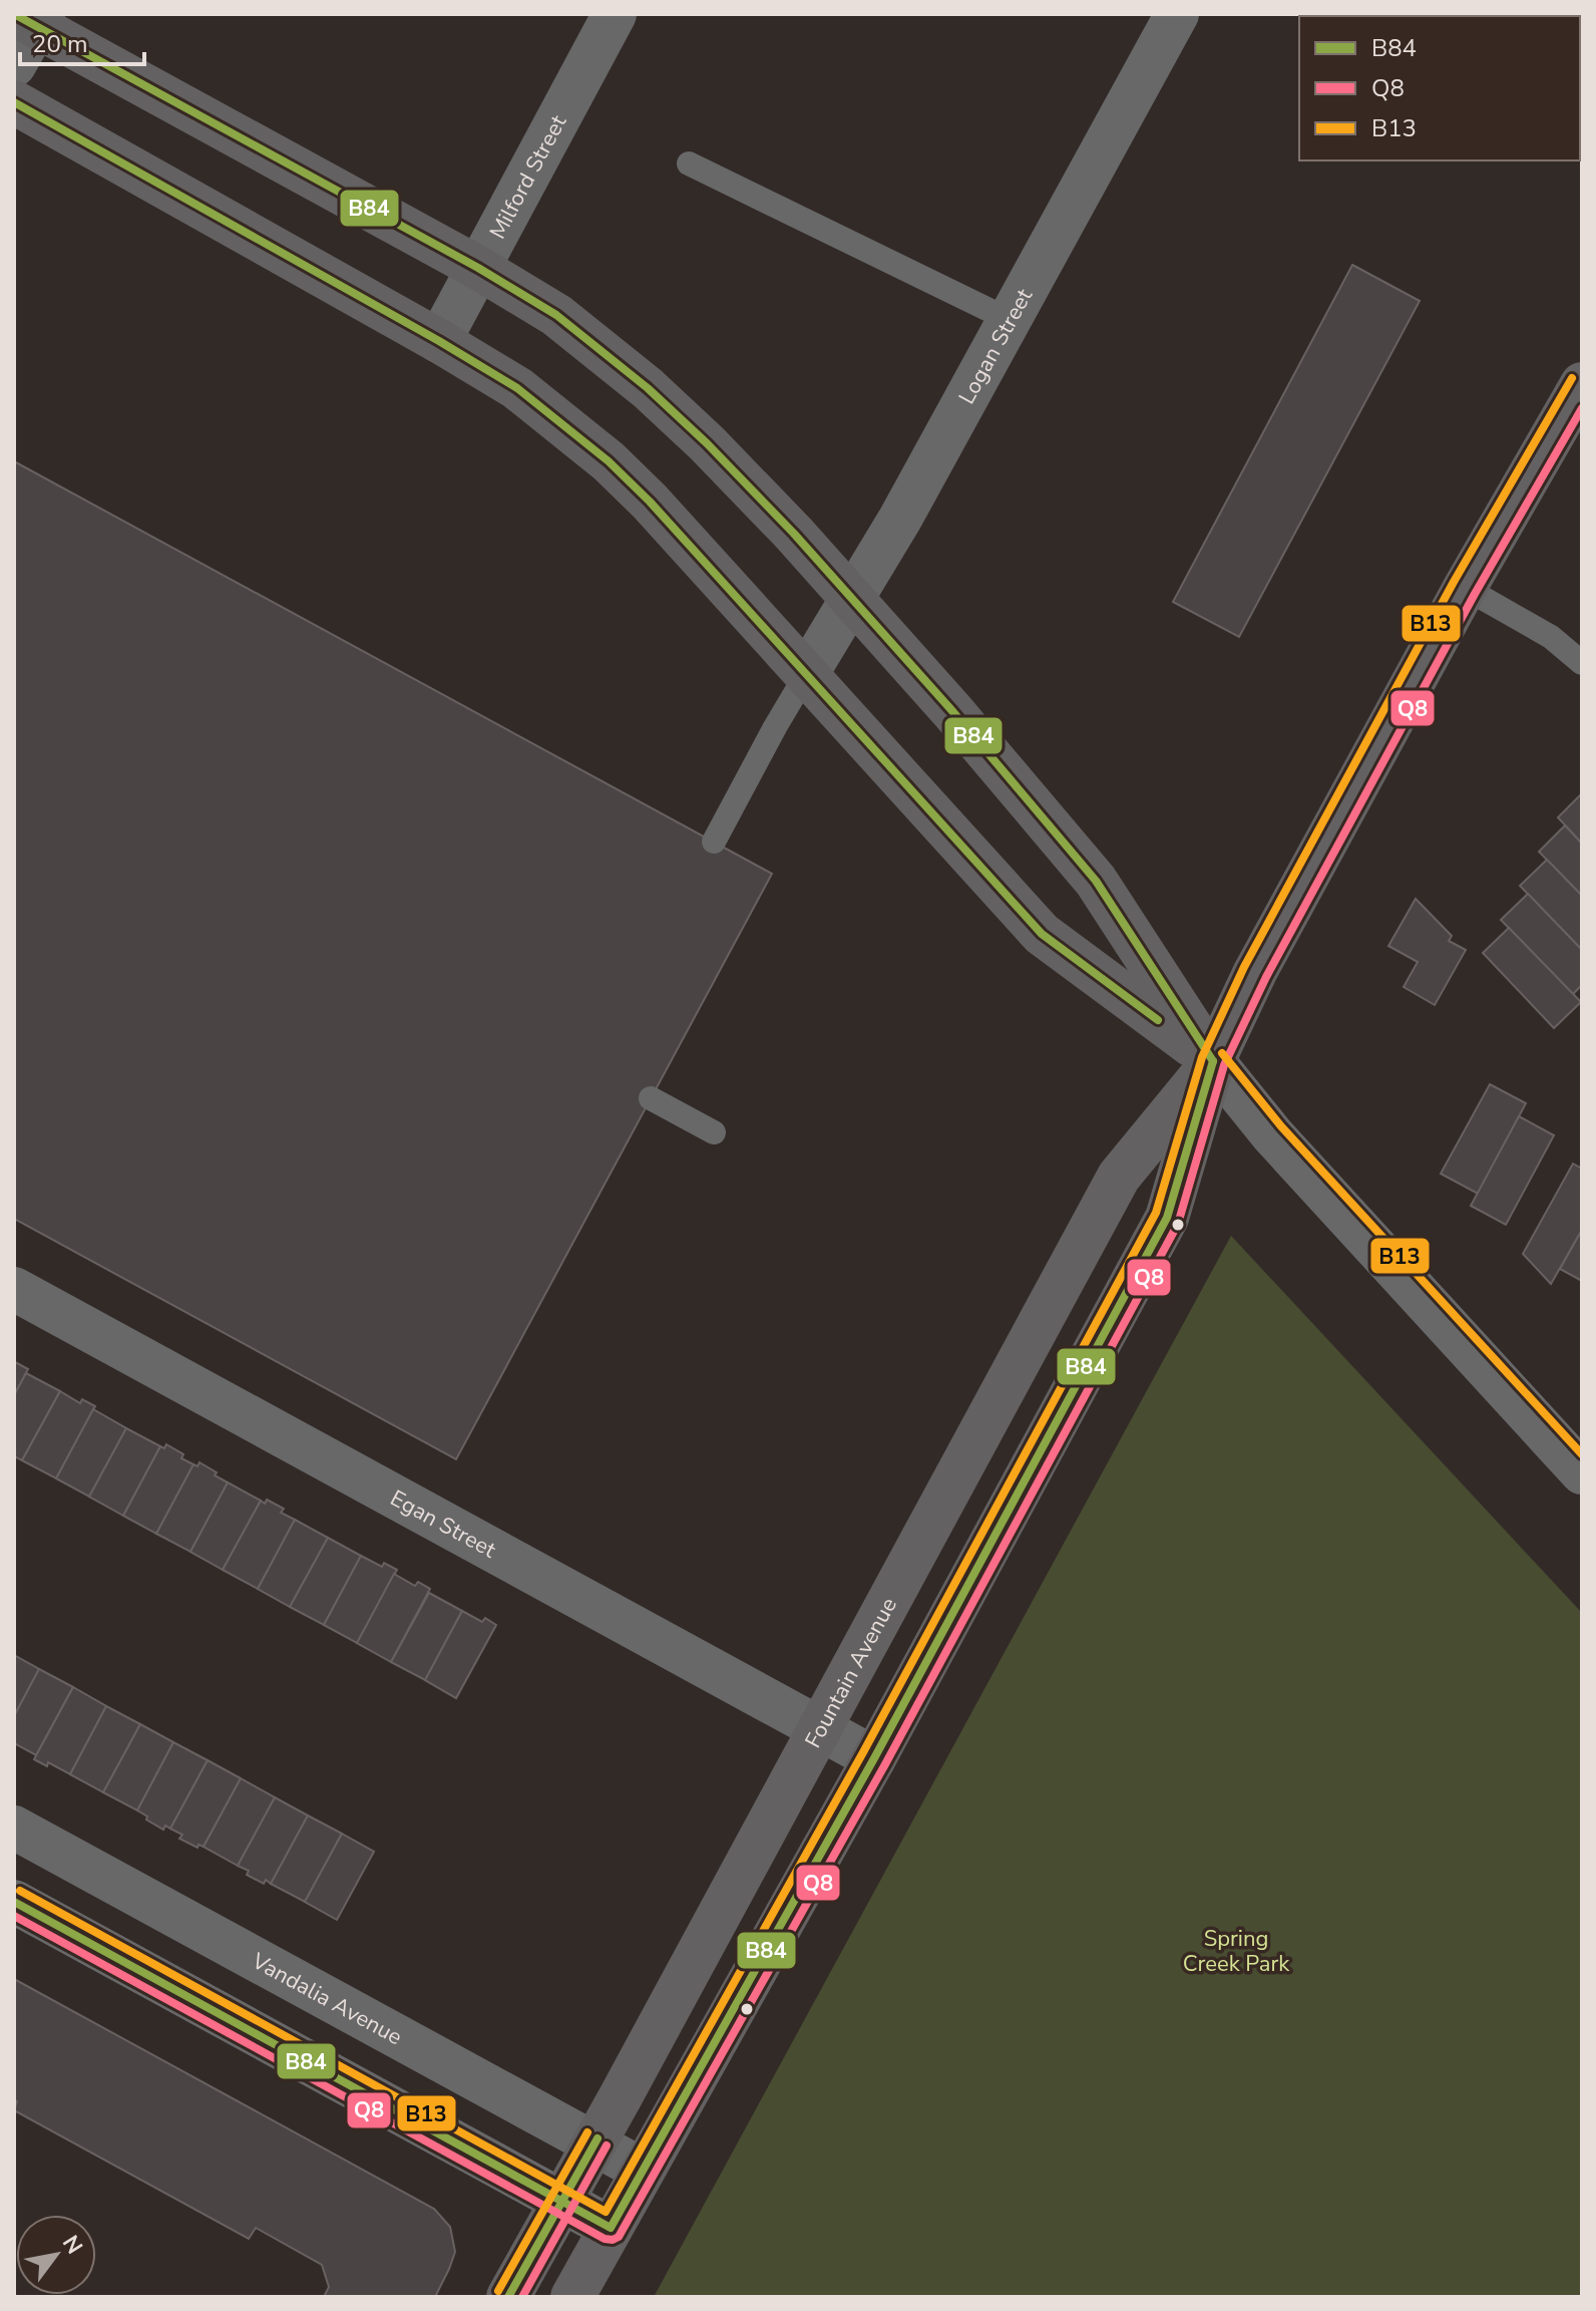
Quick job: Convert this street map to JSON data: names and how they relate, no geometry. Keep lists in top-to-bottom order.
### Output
{
  "streets": {
    "main road": ["Fountain Avenue"],
    "street": [
      "Milford Street",
      "Logan Street",
      "Egan Street",
      "Vandalia Avenue"
    ]
  },
  "crossings": [
    ["Egan Street", "Fountain Avenue"],
    ["Fountain Avenue", "Vandalia Avenue"]
  ],
  "parks": ["Spring Creek Park"],
  "lines": ["transit line B84", "transit line B13", "transit line Q8"],
  "legend": ["B84", "Q8", "B13"],
  "scale_bar": "20 m",
  "north": "top right"
}
